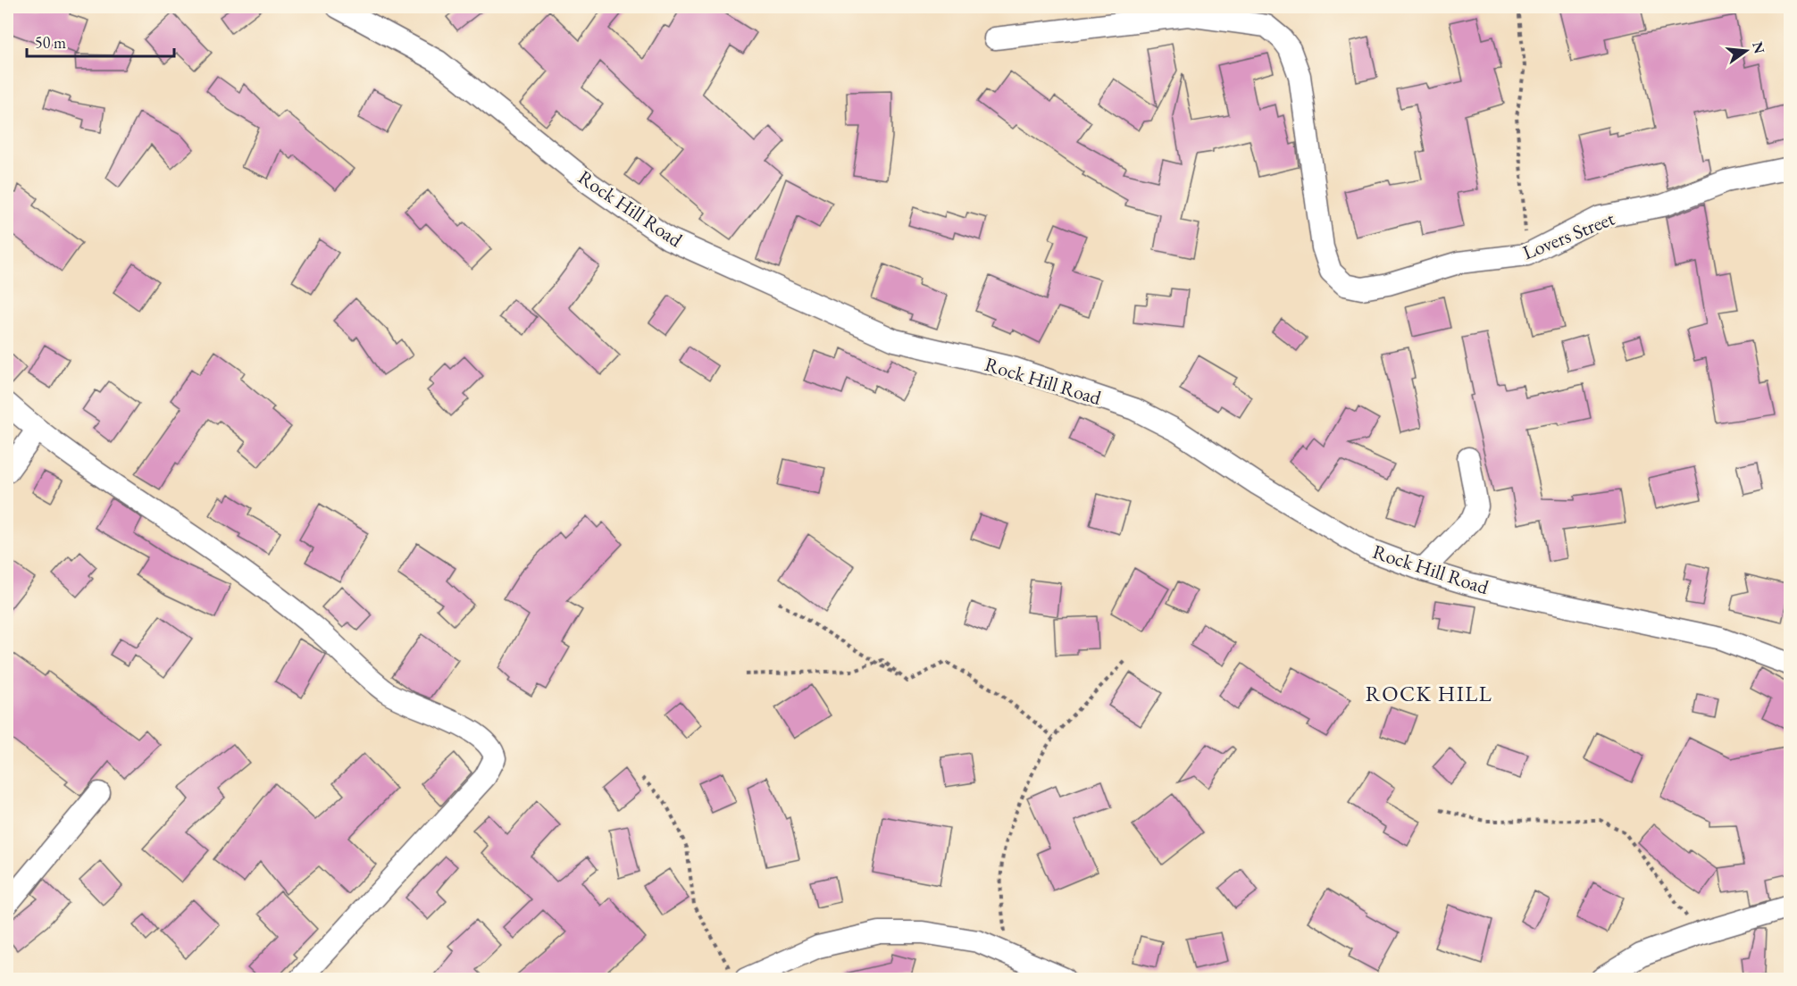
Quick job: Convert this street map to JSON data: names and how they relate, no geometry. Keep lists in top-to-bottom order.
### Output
{
  "streets": {
    "street": ["Rock Hill Road", "Lovers Street"]
  },
  "districts": ["ROCK HILL"],
  "scale_bar": "50 m",
  "north": "right"
}
